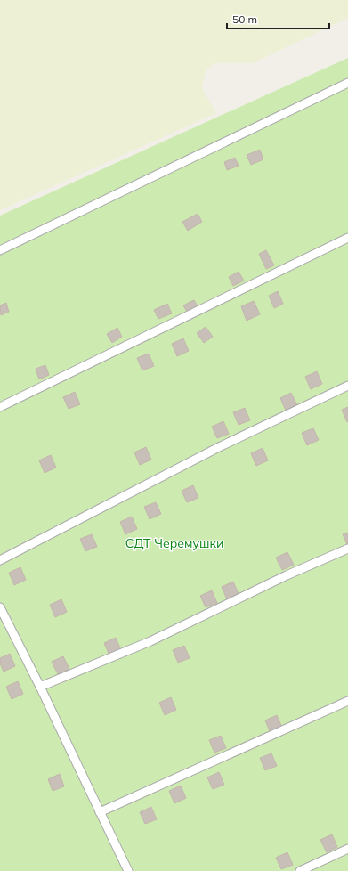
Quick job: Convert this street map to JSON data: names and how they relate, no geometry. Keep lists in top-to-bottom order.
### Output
{
  "parks": ["СДТ Черемушки"],
  "scale_bar": "50 m"
}
